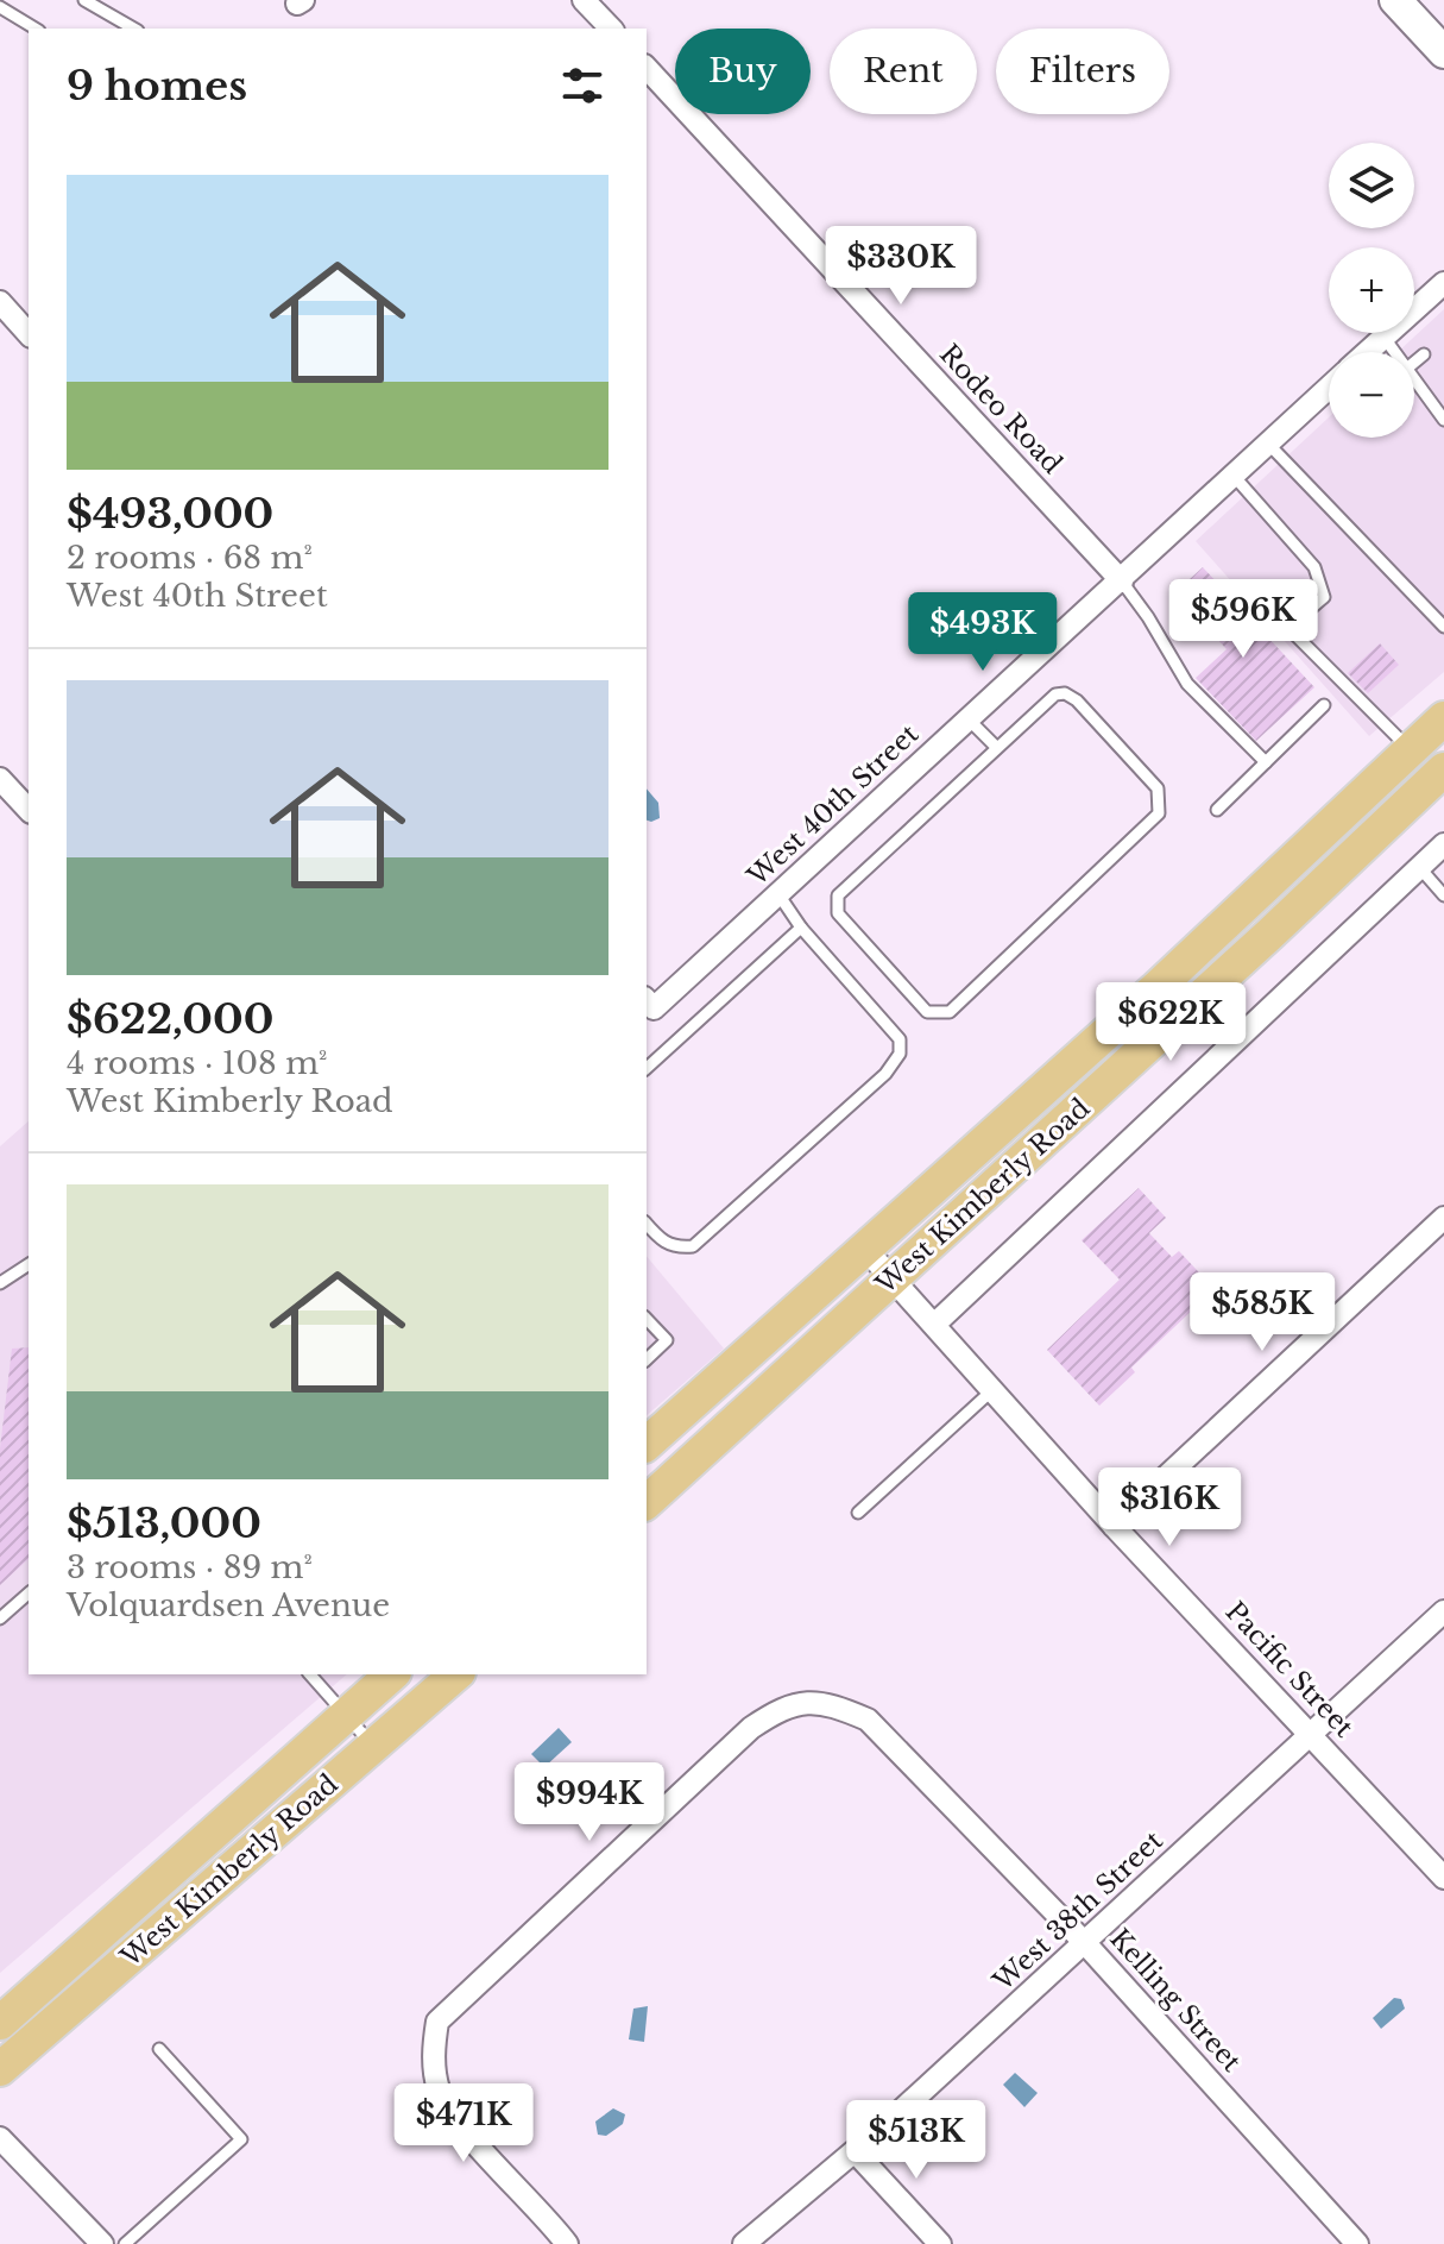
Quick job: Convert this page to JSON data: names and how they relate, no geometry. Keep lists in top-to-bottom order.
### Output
{
  "streets": {
    "main road": ["West Kimberly Road"],
    "street": [
      "Rodeo Road",
      "West 40th Street",
      "Pacific Street",
      "West 38th Street",
      "Kelling Street"
    ]
  },
  "crossings": [
    ["Rodeo Road", "West 40th Street"],
    ["West Kimberly Road", "Pacific Street"],
    ["Pacific Street", "West 38th Street"],
    ["West 38th Street", "Kelling Street"]
  ],
  "page": {
    "chip": ["Buy", "Rent", "Filters"],
    "heading": "9 homes",
    "map_buttons": ["+", "−"],
    "list": [
      {
        "name": "$493,000",
        "note": "2 rooms · 68 m² · West 40th Street"
      },
      {
        "name": "$622,000",
        "note": "4 rooms · 108 m² · West Kimberly Road"
      },
      {
        "name": "$513,000",
        "note": "3 rooms · 89 m² · Volquardsen Avenue"
      }
    ],
    "price": [
      "$330K",
      "$596K",
      "$493K",
      "$622K",
      "$585K",
      "$316K",
      "$994K",
      "$471K",
      "$513K"
    ]
  }
}
